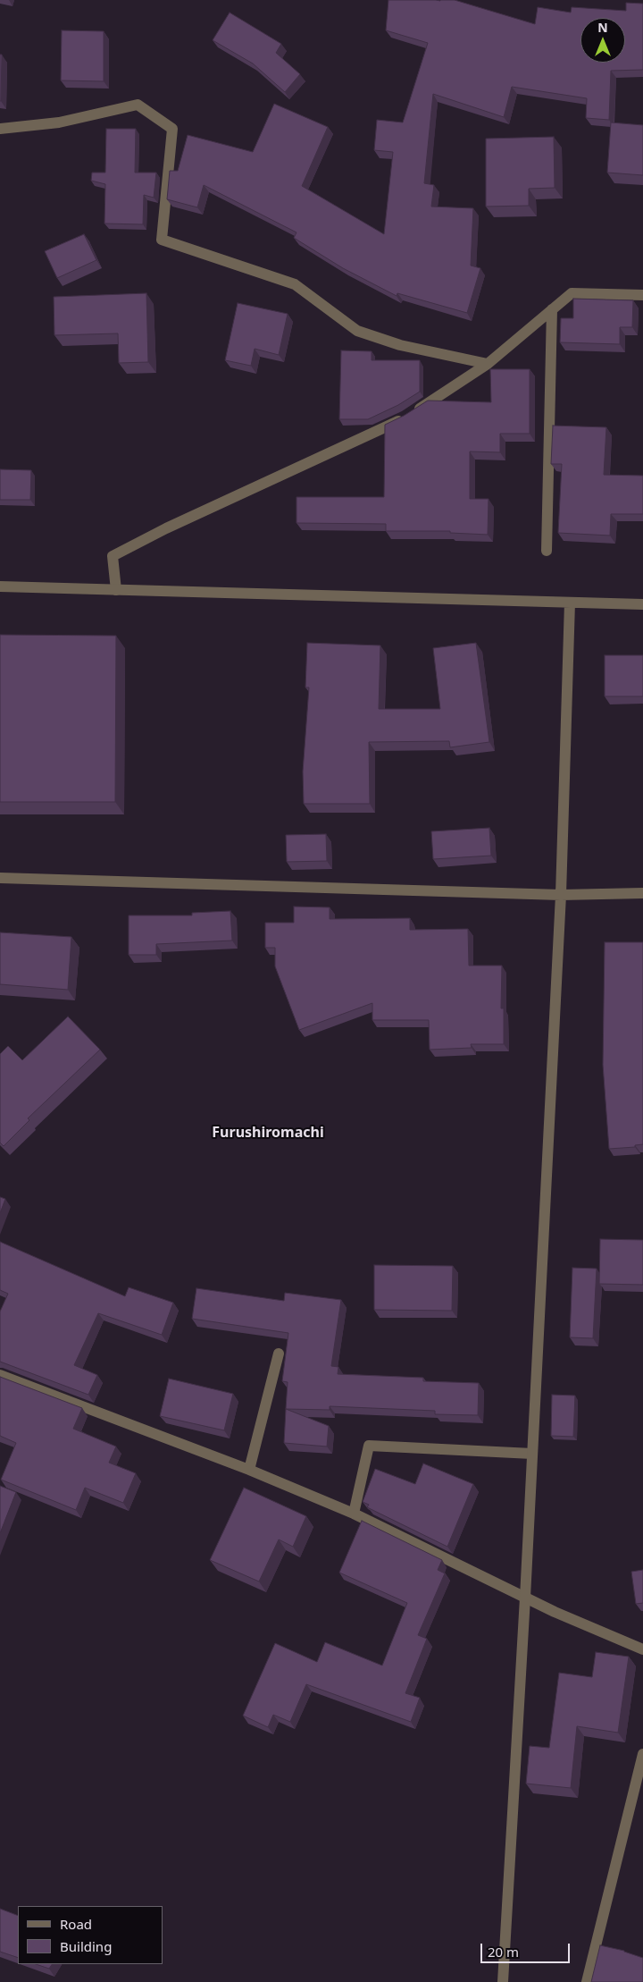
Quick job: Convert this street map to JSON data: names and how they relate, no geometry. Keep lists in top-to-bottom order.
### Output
{
  "districts": ["Furushiromachi"],
  "legend": ["Road", "Building"],
  "scale_bar": "20 m",
  "north": "top"
}
